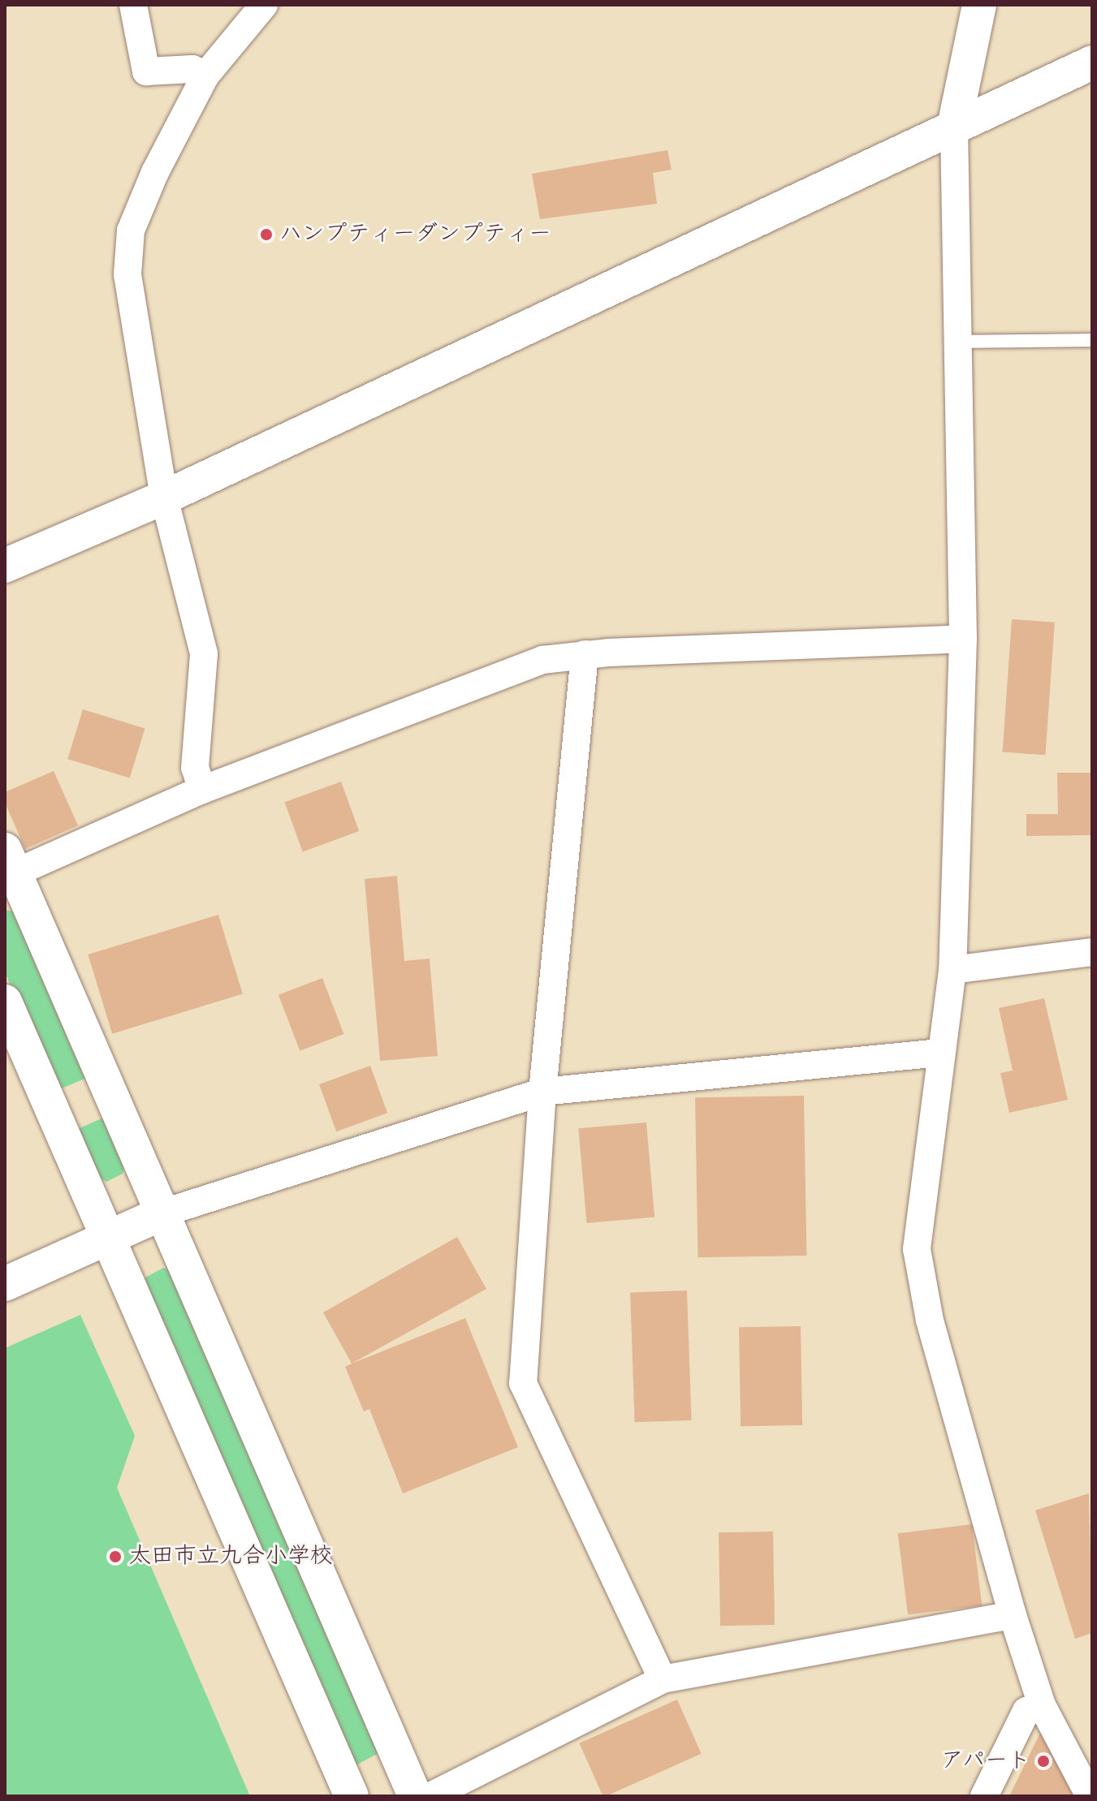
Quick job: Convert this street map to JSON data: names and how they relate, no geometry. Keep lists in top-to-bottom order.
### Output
{
  "places": ["ハンプティーダンプティー", "太田市立九合小学校", "アパート"]
}
